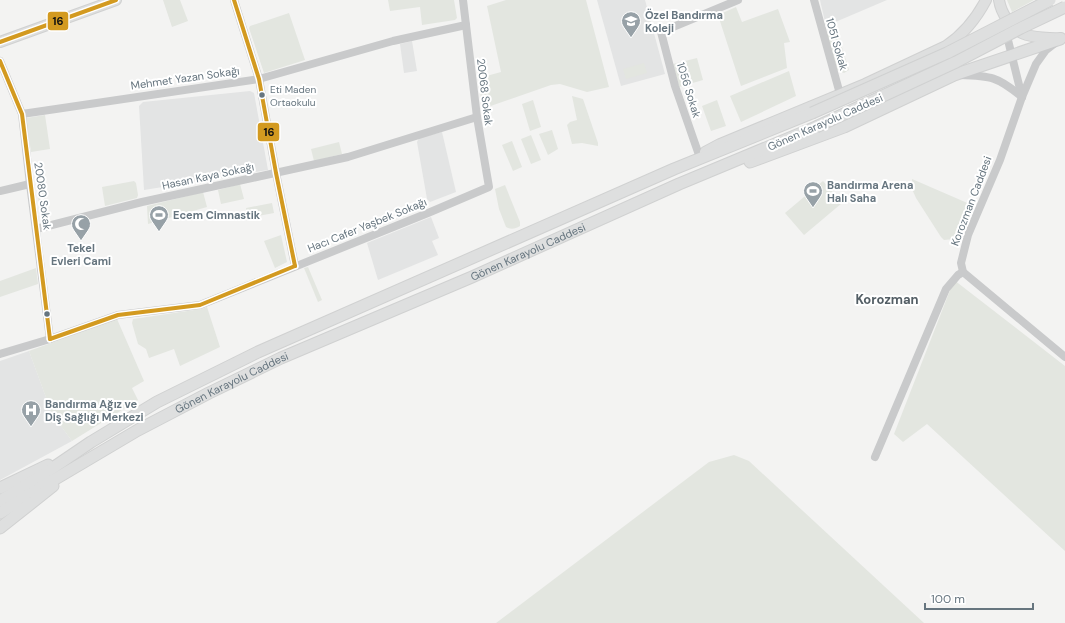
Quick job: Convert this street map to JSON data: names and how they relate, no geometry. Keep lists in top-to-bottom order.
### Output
{
  "streets": {
    "highway": ["Gönen Karayolu Caddesi"],
    "street": [
      "1051 Sokak",
      "Mehmet Yazan Sokağı",
      "1056 Sokak",
      "20068 Sokak",
      "Hasan Kaya Sokağı",
      "20080 Sokak",
      "Korozman Caddesi",
      "Hacı Cafer Yaşbek Sokağı"
    ]
  },
  "crossings": [
    ["Mehmet Yazan Sokağı", "20068 Sokak"],
    ["Mehmet Yazan Sokağı", "20080 Sokak"],
    ["20068 Sokak", "Hasan Kaya Sokağı"],
    ["20068 Sokak", "Hacı Cafer Yaşbek Sokağı"],
    ["Hasan Kaya Sokağı", "20080 Sokak"],
    ["20080 Sokak", "Hacı Cafer Yaşbek Sokağı"]
  ],
  "districts": ["Korozman"],
  "places": {
    "school or university": ["Özel Bandırma Koleji"],
    "other": ["Eti Maden Ortaokulu"],
    "sports": ["Bandırma Arena Halı Saha", "Ecem Cimnastik"],
    "mosque": ["Tekel Evleri Cami"],
    "hospital": ["Bandırma Ağız ve Diş Sağlığı Merkezi"]
  },
  "lines": ["transit line 16"],
  "scale_bar": "100 m"
}
